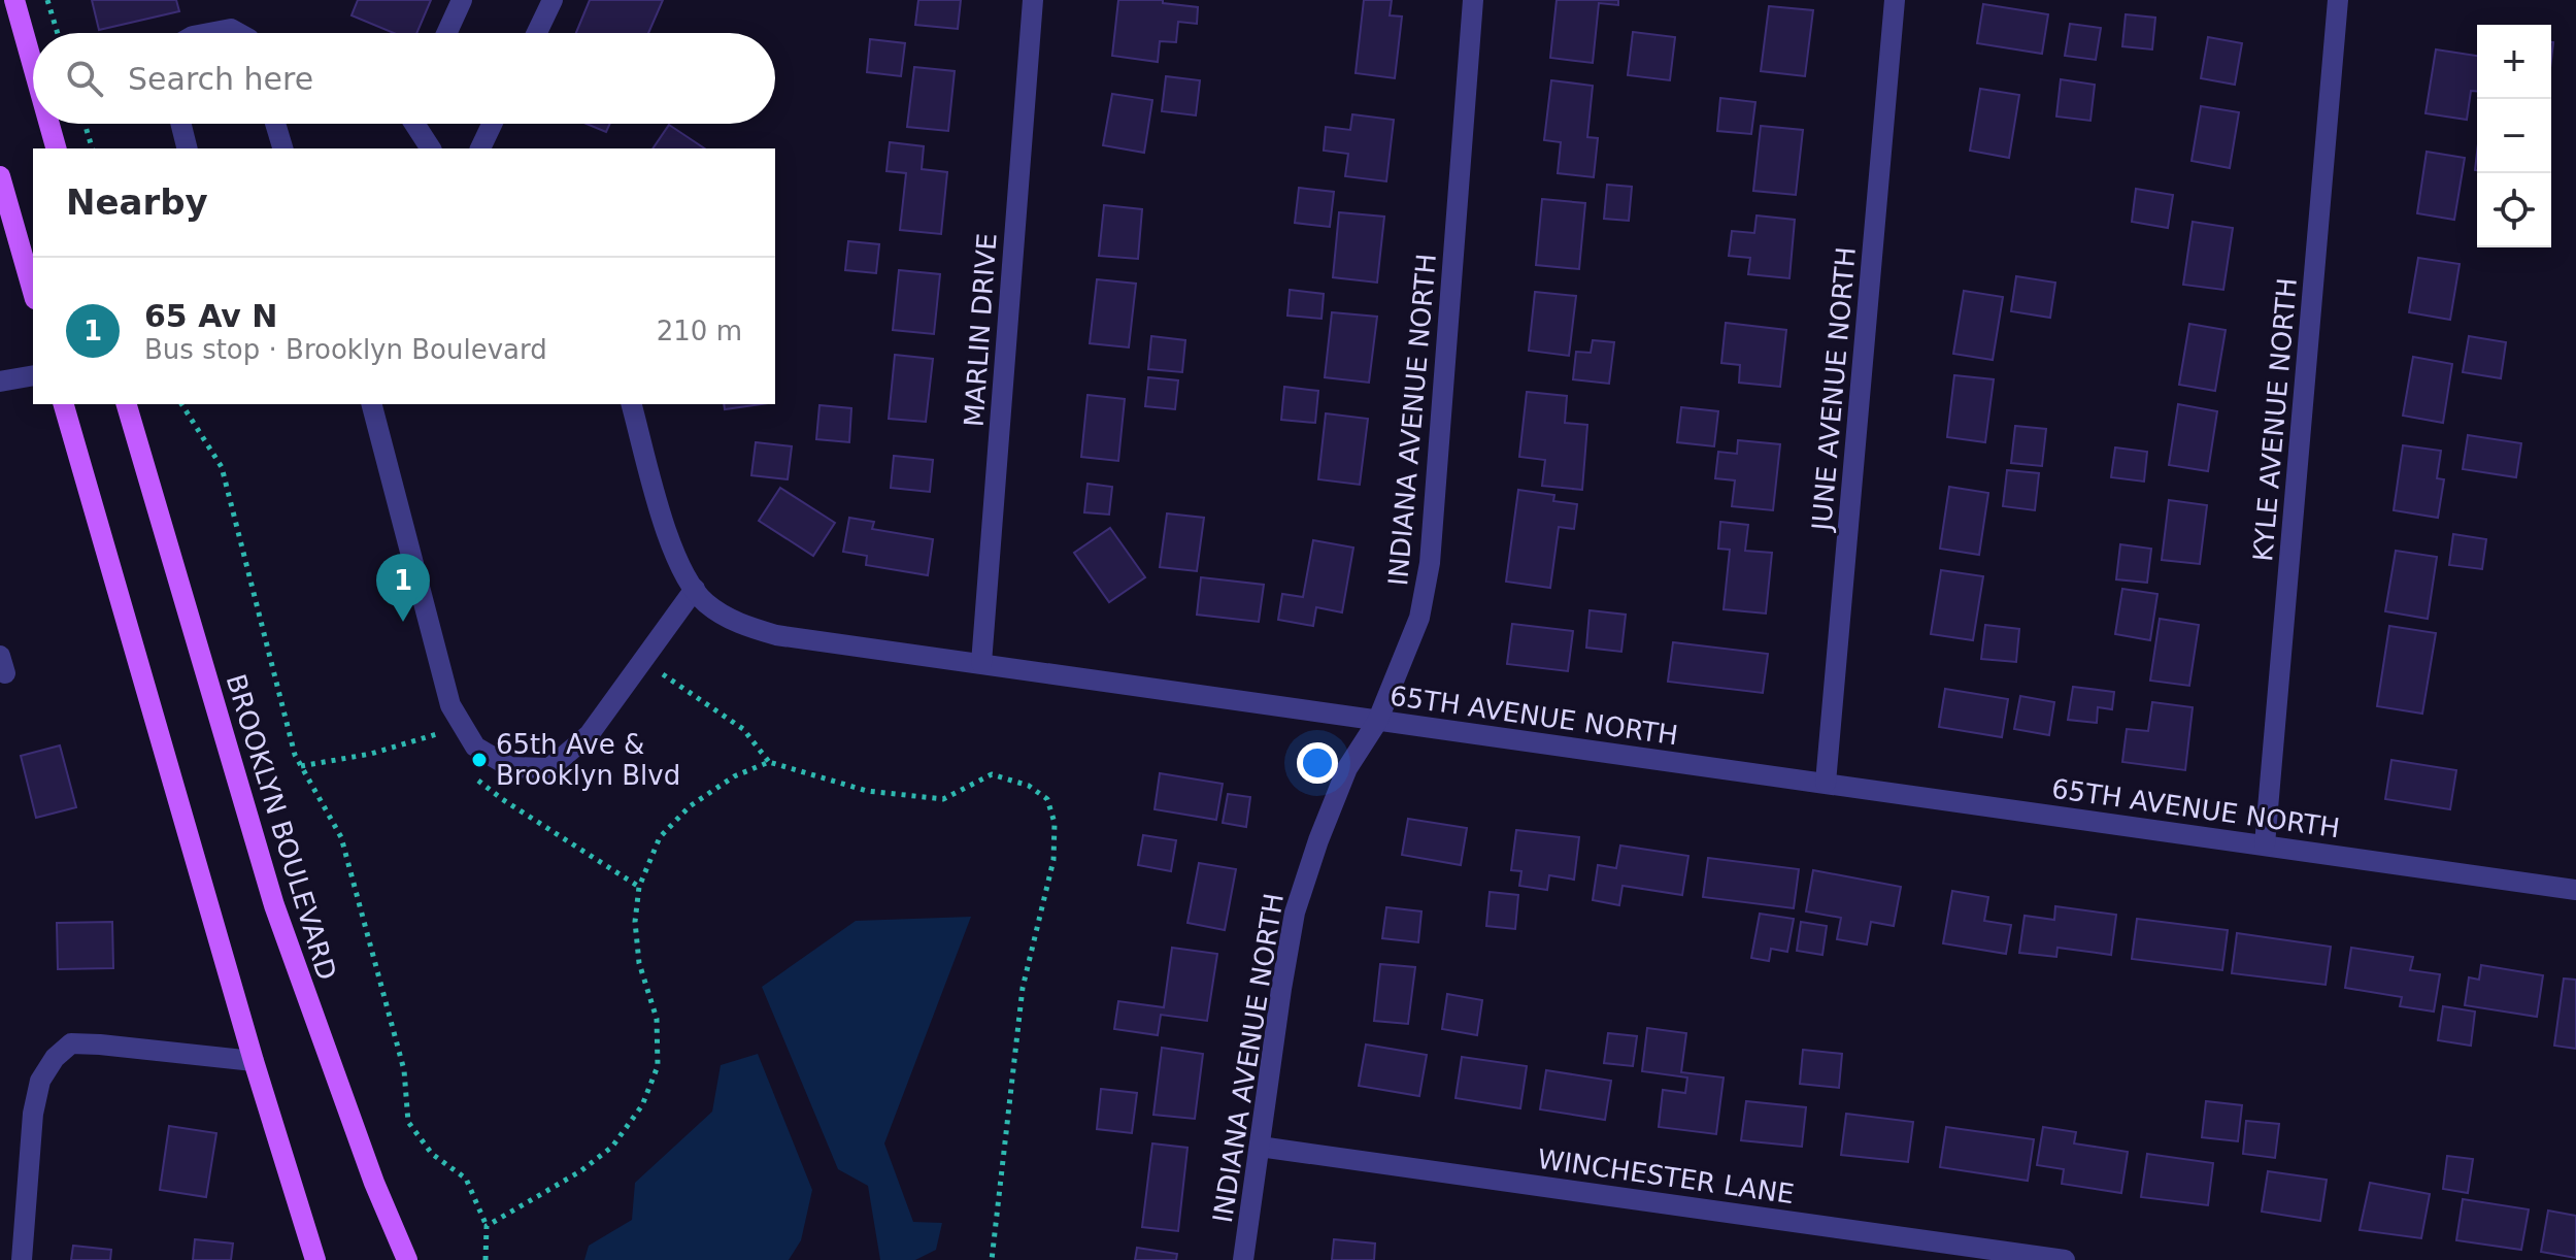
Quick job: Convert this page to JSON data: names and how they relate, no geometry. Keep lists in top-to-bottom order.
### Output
{
  "streets": {
    "main road": ["BROOKLYN BOULEVARD"],
    "street": [
      "MARLIN DRIVE",
      "JUNE AVENUE NORTH",
      "INDIANA AVENUE NORTH",
      "KYLE AVENUE NORTH",
      "65TH AVENUE NORTH",
      "WINCHESTER LANE"
    ]
  },
  "crossings": [
    ["MARLIN DRIVE", "65TH AVENUE NORTH"],
    ["JUNE AVENUE NORTH", "65TH AVENUE NORTH"],
    ["INDIANA AVENUE NORTH", "65TH AVENUE NORTH"],
    ["INDIANA AVENUE NORTH", "WINCHESTER LANE"],
    ["KYLE AVENUE NORTH", "65TH AVENUE NORTH"]
  ],
  "places": ["65th Ave & Brooklyn Blvd"],
  "page": {
    "map_buttons": ["+", "−"],
    "search": "Search here",
    "heading": "Nearby",
    "list": [
      {
        "mark": "1",
        "name": "65 Av N",
        "note": "Bus stop · Brooklyn Boulevard",
        "value": "210 m"
      }
    ],
    "pins": "1"
  }
}
